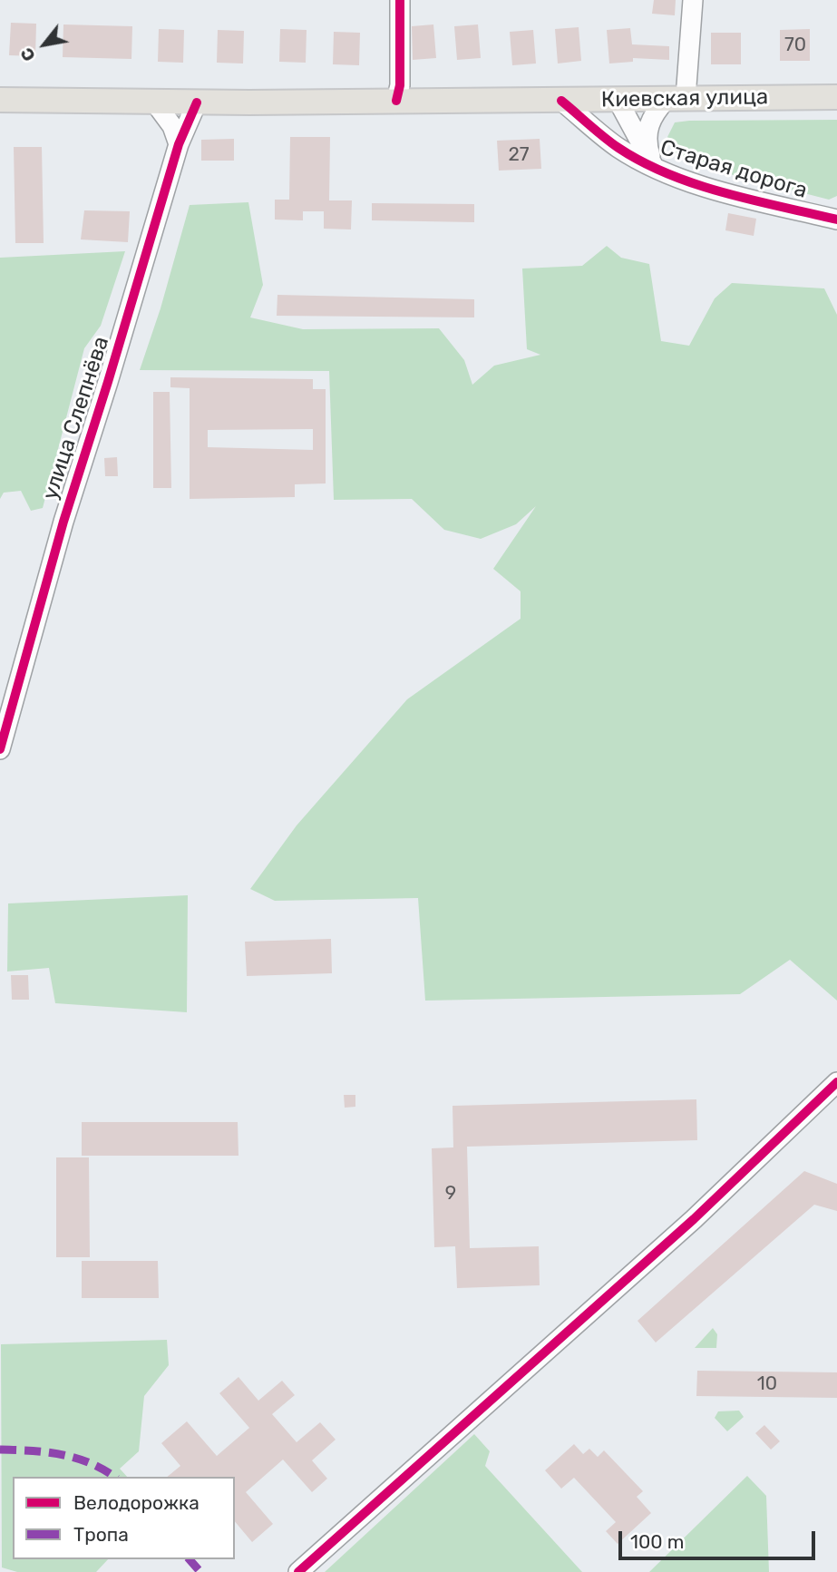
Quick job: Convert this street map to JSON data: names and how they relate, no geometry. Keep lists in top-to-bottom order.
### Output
{
  "streets": {
    "main road": ["Киевская улица"],
    "street": ["Старая дорога", "улица Слепнёва"]
  },
  "crossings": [
    ["Киевская улица", "Старая дорога"],
    ["Киевская улица", "улица Слепнёва"]
  ],
  "house_numbers": [
    "70",
    "27",
    "9",
    "10"
  ],
  "legend": ["Велодорожка", "Тропа"],
  "scale_bar": "100 m",
  "north": "bottom left"
}
